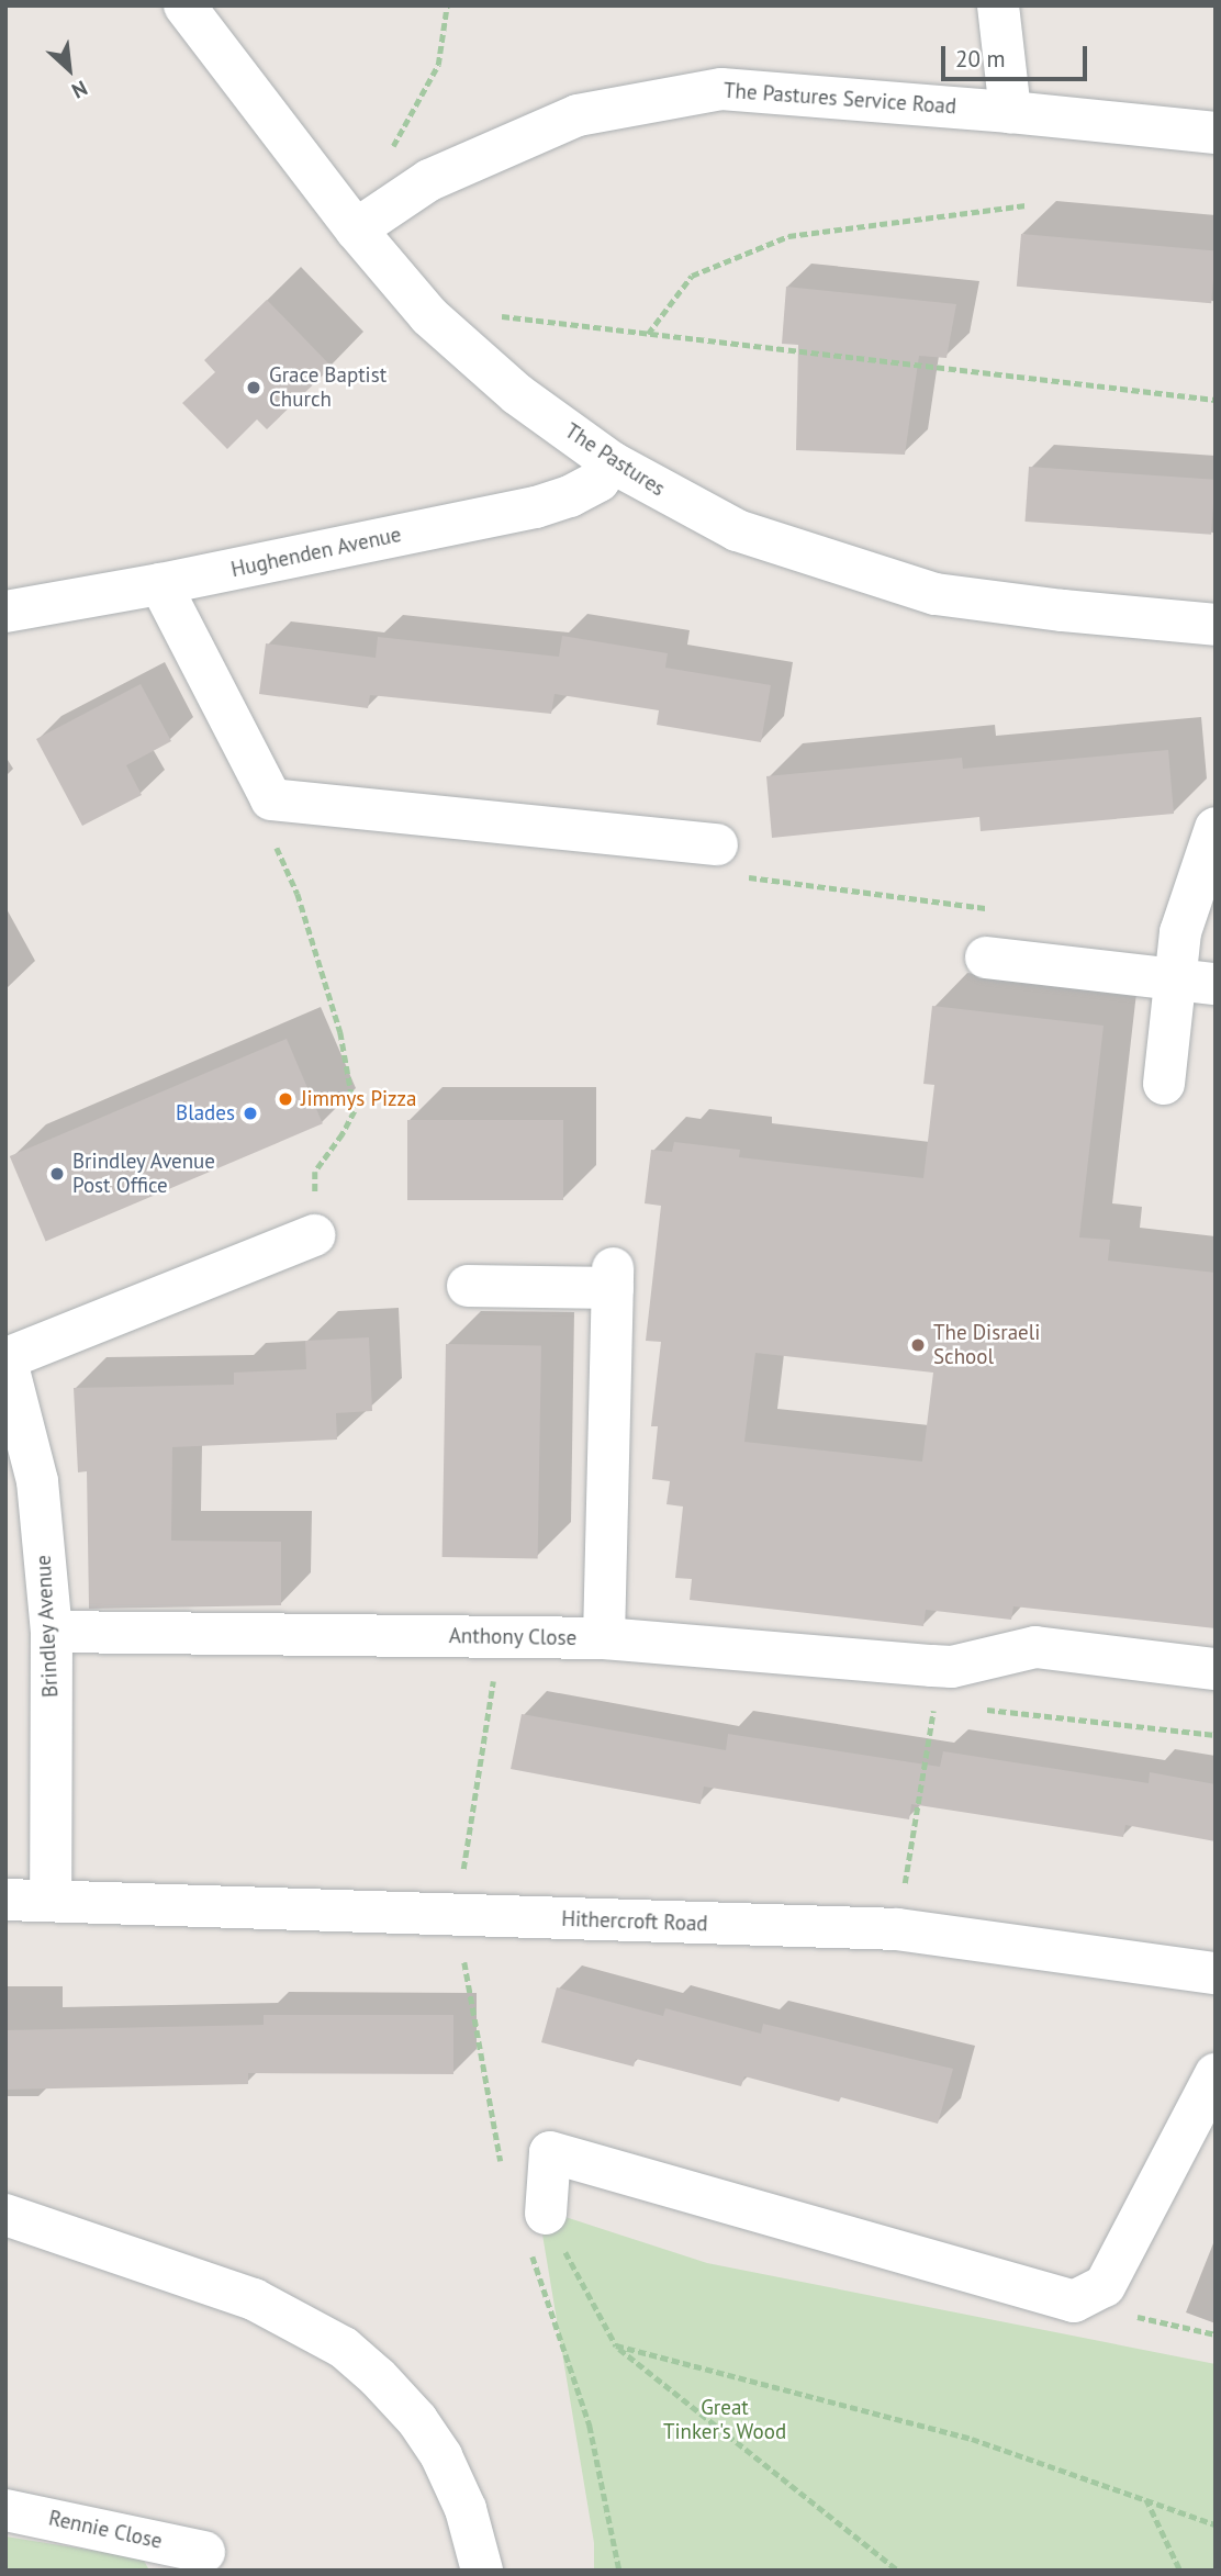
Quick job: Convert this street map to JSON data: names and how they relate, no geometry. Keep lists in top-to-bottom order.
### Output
{
  "streets": {
    "street": [
      "The Pastures Service Road",
      "The Pastures",
      "Hughenden Avenue",
      "Brindley Avenue",
      "Anthony Close",
      "Hithercroft Road",
      "Rennie Close"
    ]
  },
  "crossings": [
    ["The Pastures Service Road", "The Pastures"],
    ["The Pastures", "Hughenden Avenue"],
    ["Brindley Avenue", "Anthony Close"],
    ["Brindley Avenue", "Hithercroft Road"]
  ],
  "parks": ["Great Tinker's Wood"],
  "places": [
    "Grace Baptist Church",
    "Jimmys Pizza",
    "Blades",
    "Brindley Avenue Post Office",
    "The Disraeli School"
  ],
  "scale_bar": "20 m",
  "north": "bottom right"
}
